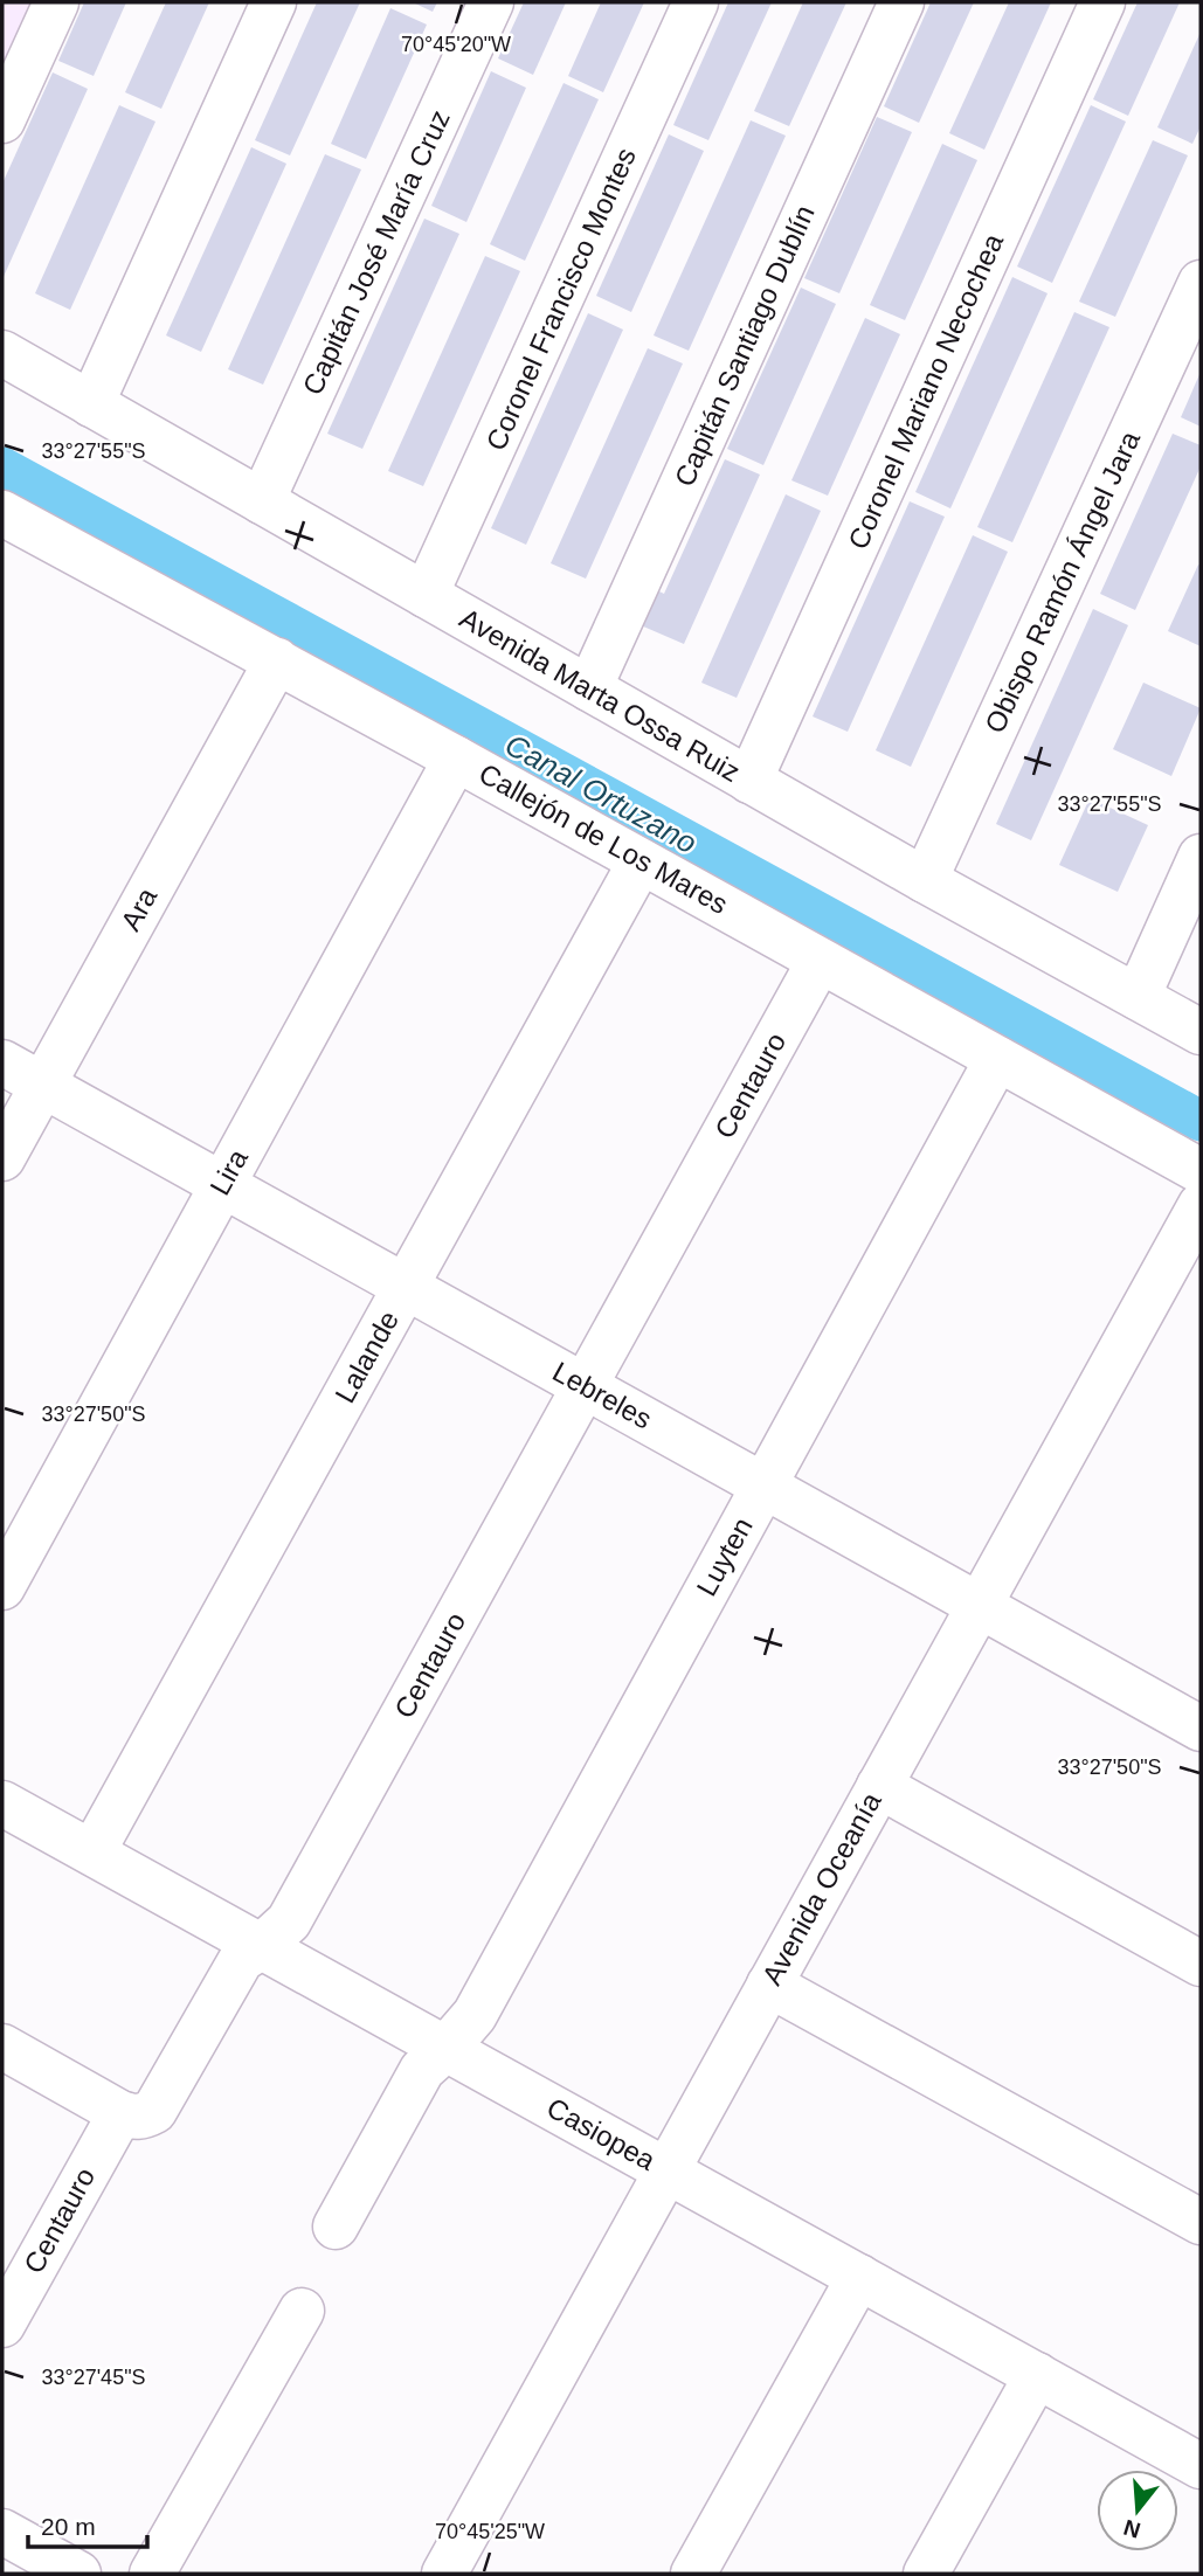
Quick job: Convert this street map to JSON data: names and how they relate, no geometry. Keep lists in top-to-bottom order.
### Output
{
  "streets": {
    "street": [
      "Capitán José María Cruz",
      "Coronel Francisco Montes",
      "Capitán Santiago Dublín",
      "Coronel Mariano Necochea",
      "Obispo Ramón Ángel Jara",
      "Avenida Marta Ossa Ruiz",
      "Callejón de Los Mares",
      "Ara",
      "Centauro",
      "Lira",
      "Lalande",
      "Lebreles",
      "Luyten",
      "Avenida Oceanía",
      "Casiopea"
    ]
  },
  "crossings": [
    ["Capitán José María Cruz", "Avenida Marta Ossa Ruiz"],
    ["Coronel Francisco Montes", "Avenida Marta Ossa Ruiz"],
    ["Capitán Santiago Dublín", "Avenida Marta Ossa Ruiz"],
    ["Coronel Mariano Necochea", "Avenida Marta Ossa Ruiz"],
    ["Obispo Ramón Ángel Jara", "Avenida Marta Ossa Ruiz"],
    ["Callejón de Los Mares", "Ara"],
    ["Callejón de Los Mares", "Centauro"],
    ["Callejón de Los Mares", "Lira"],
    ["Callejón de Los Mares", "Lalande"],
    ["Callejón de Los Mares", "Luyten"],
    ["Ara", "Lebreles"],
    ["Centauro", "Lebreles"],
    ["Centauro", "Casiopea"],
    ["Lira", "Lebreles"],
    ["Lalande", "Lebreles"],
    ["Lalande", "Casiopea"],
    ["Lebreles", "Luyten"],
    ["Lebreles", "Avenida Oceanía"],
    ["Luyten", "Casiopea"],
    ["Avenida Oceanía", "Casiopea"]
  ],
  "water": ["Canal Ortuzano"],
  "scale_bar": "20 m",
  "north": "bottom",
  "coordinates": [
    "70°45'20\"W",
    "33°27'55\"S",
    "33°27'50\"S",
    "33°27'45\"S",
    "70°45'25\"W"
  ]
}
